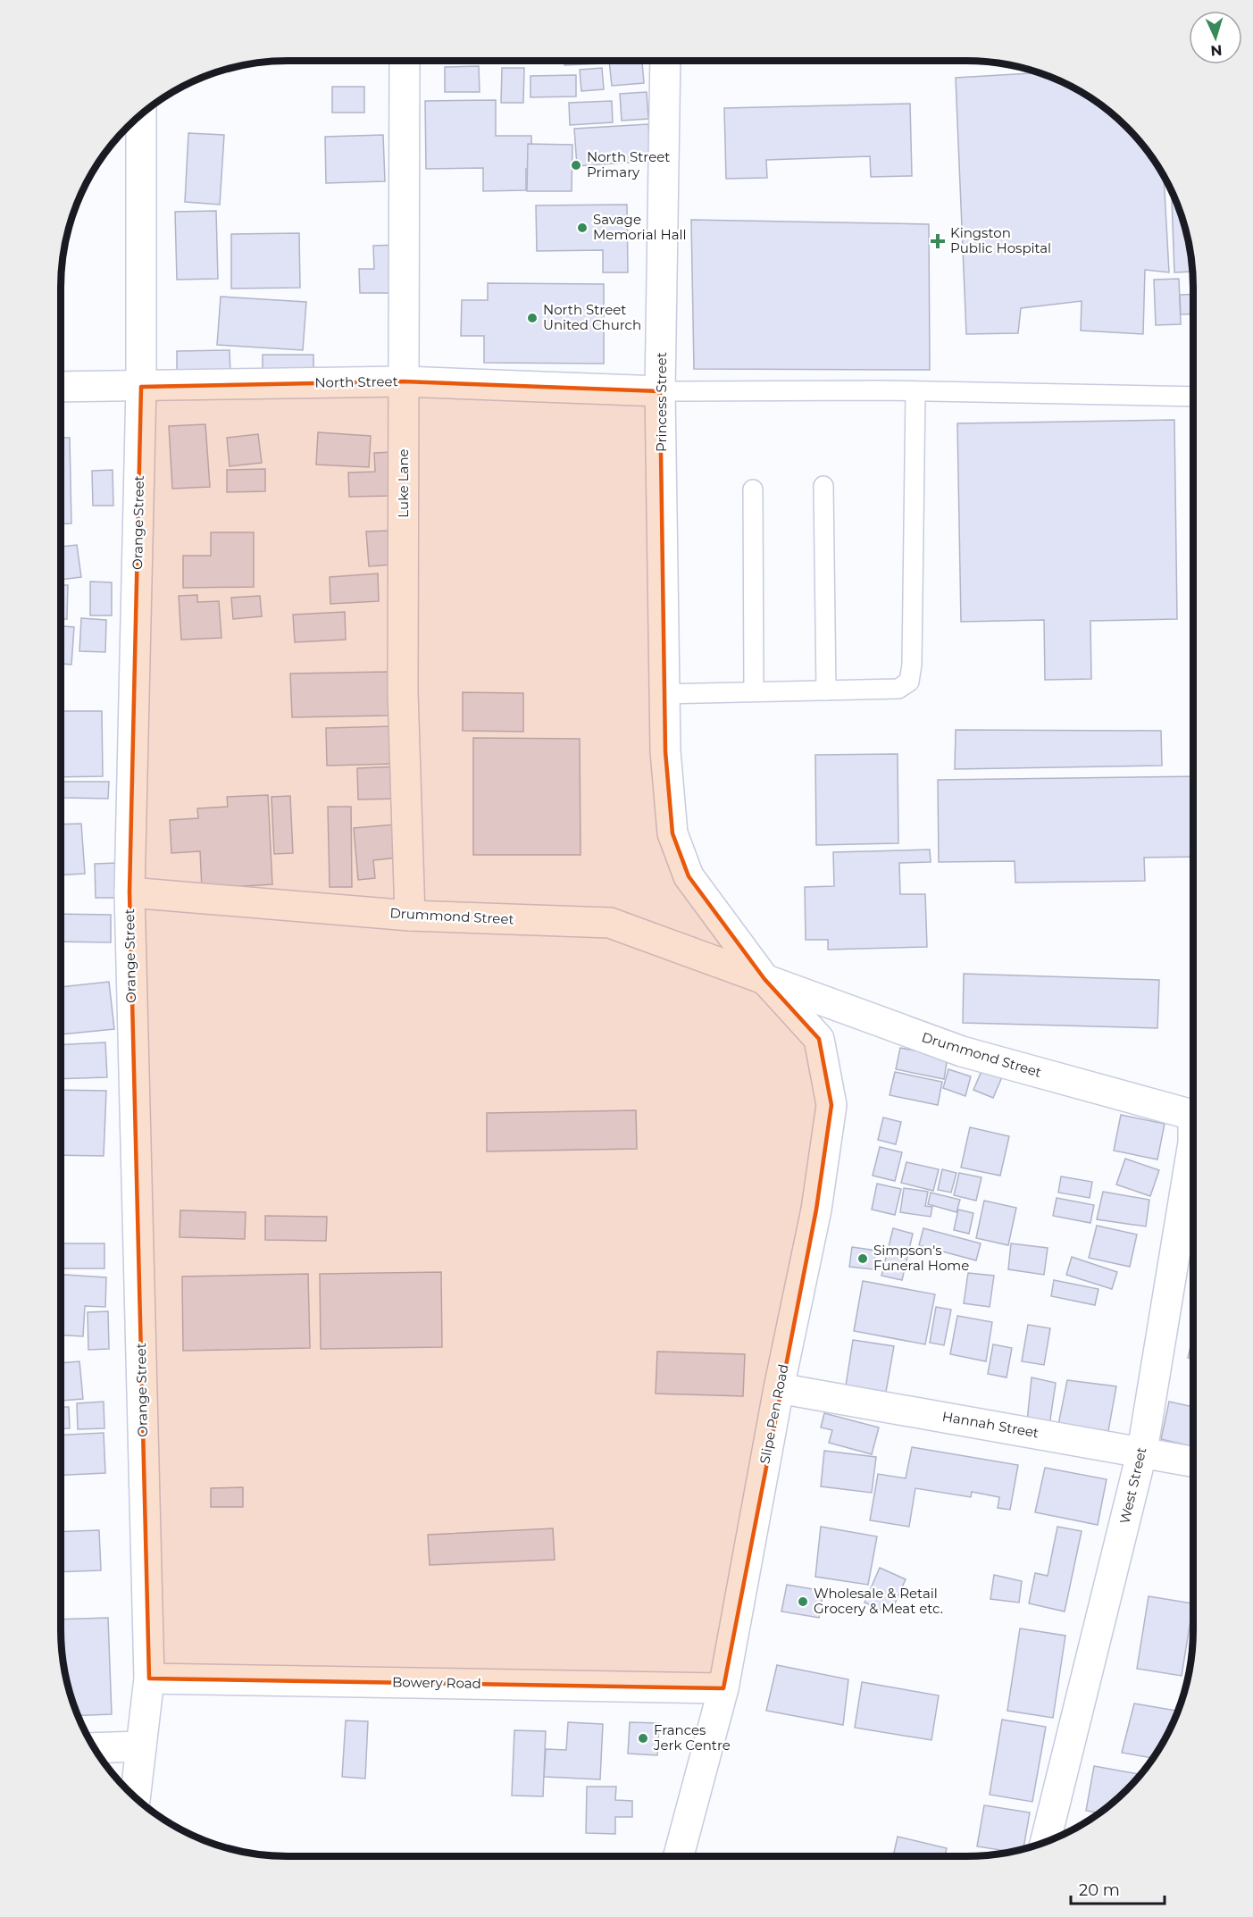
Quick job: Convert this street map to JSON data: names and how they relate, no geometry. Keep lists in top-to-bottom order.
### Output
{
  "streets": {
    "street": [
      "North Street",
      "Princess Street",
      "Luke Lane",
      "Orange Street",
      "Drummond Street",
      "Slipe Pen Road",
      "Hannah Street",
      "West Street",
      "Bowery Road"
    ]
  },
  "crossings": [
    ["North Street", "Princess Street"],
    ["North Street", "Luke Lane"],
    ["North Street", "Orange Street"],
    ["Princess Street", "Drummond Street"],
    ["Princess Street", "Slipe Pen Road"],
    ["Luke Lane", "Drummond Street"],
    ["Orange Street", "Drummond Street"],
    ["Orange Street", "Bowery Road"],
    ["Drummond Street", "Slipe Pen Road"],
    ["Slipe Pen Road", "Hannah Street"],
    ["Slipe Pen Road", "Bowery Road"],
    ["Hannah Street", "West Street"]
  ],
  "places": {
    "other": [
      "North Street Primary",
      "Savage Memorial Hall",
      "North Street United Church",
      "Simpson's Funeral Home",
      "Wholesale & Retail Grocery & Meat etc.",
      "Frances Jerk Centre"
    ],
    "health": ["Kingston Public Hospital"]
  },
  "scale_bar": "20 m",
  "north": "bottom"
}
